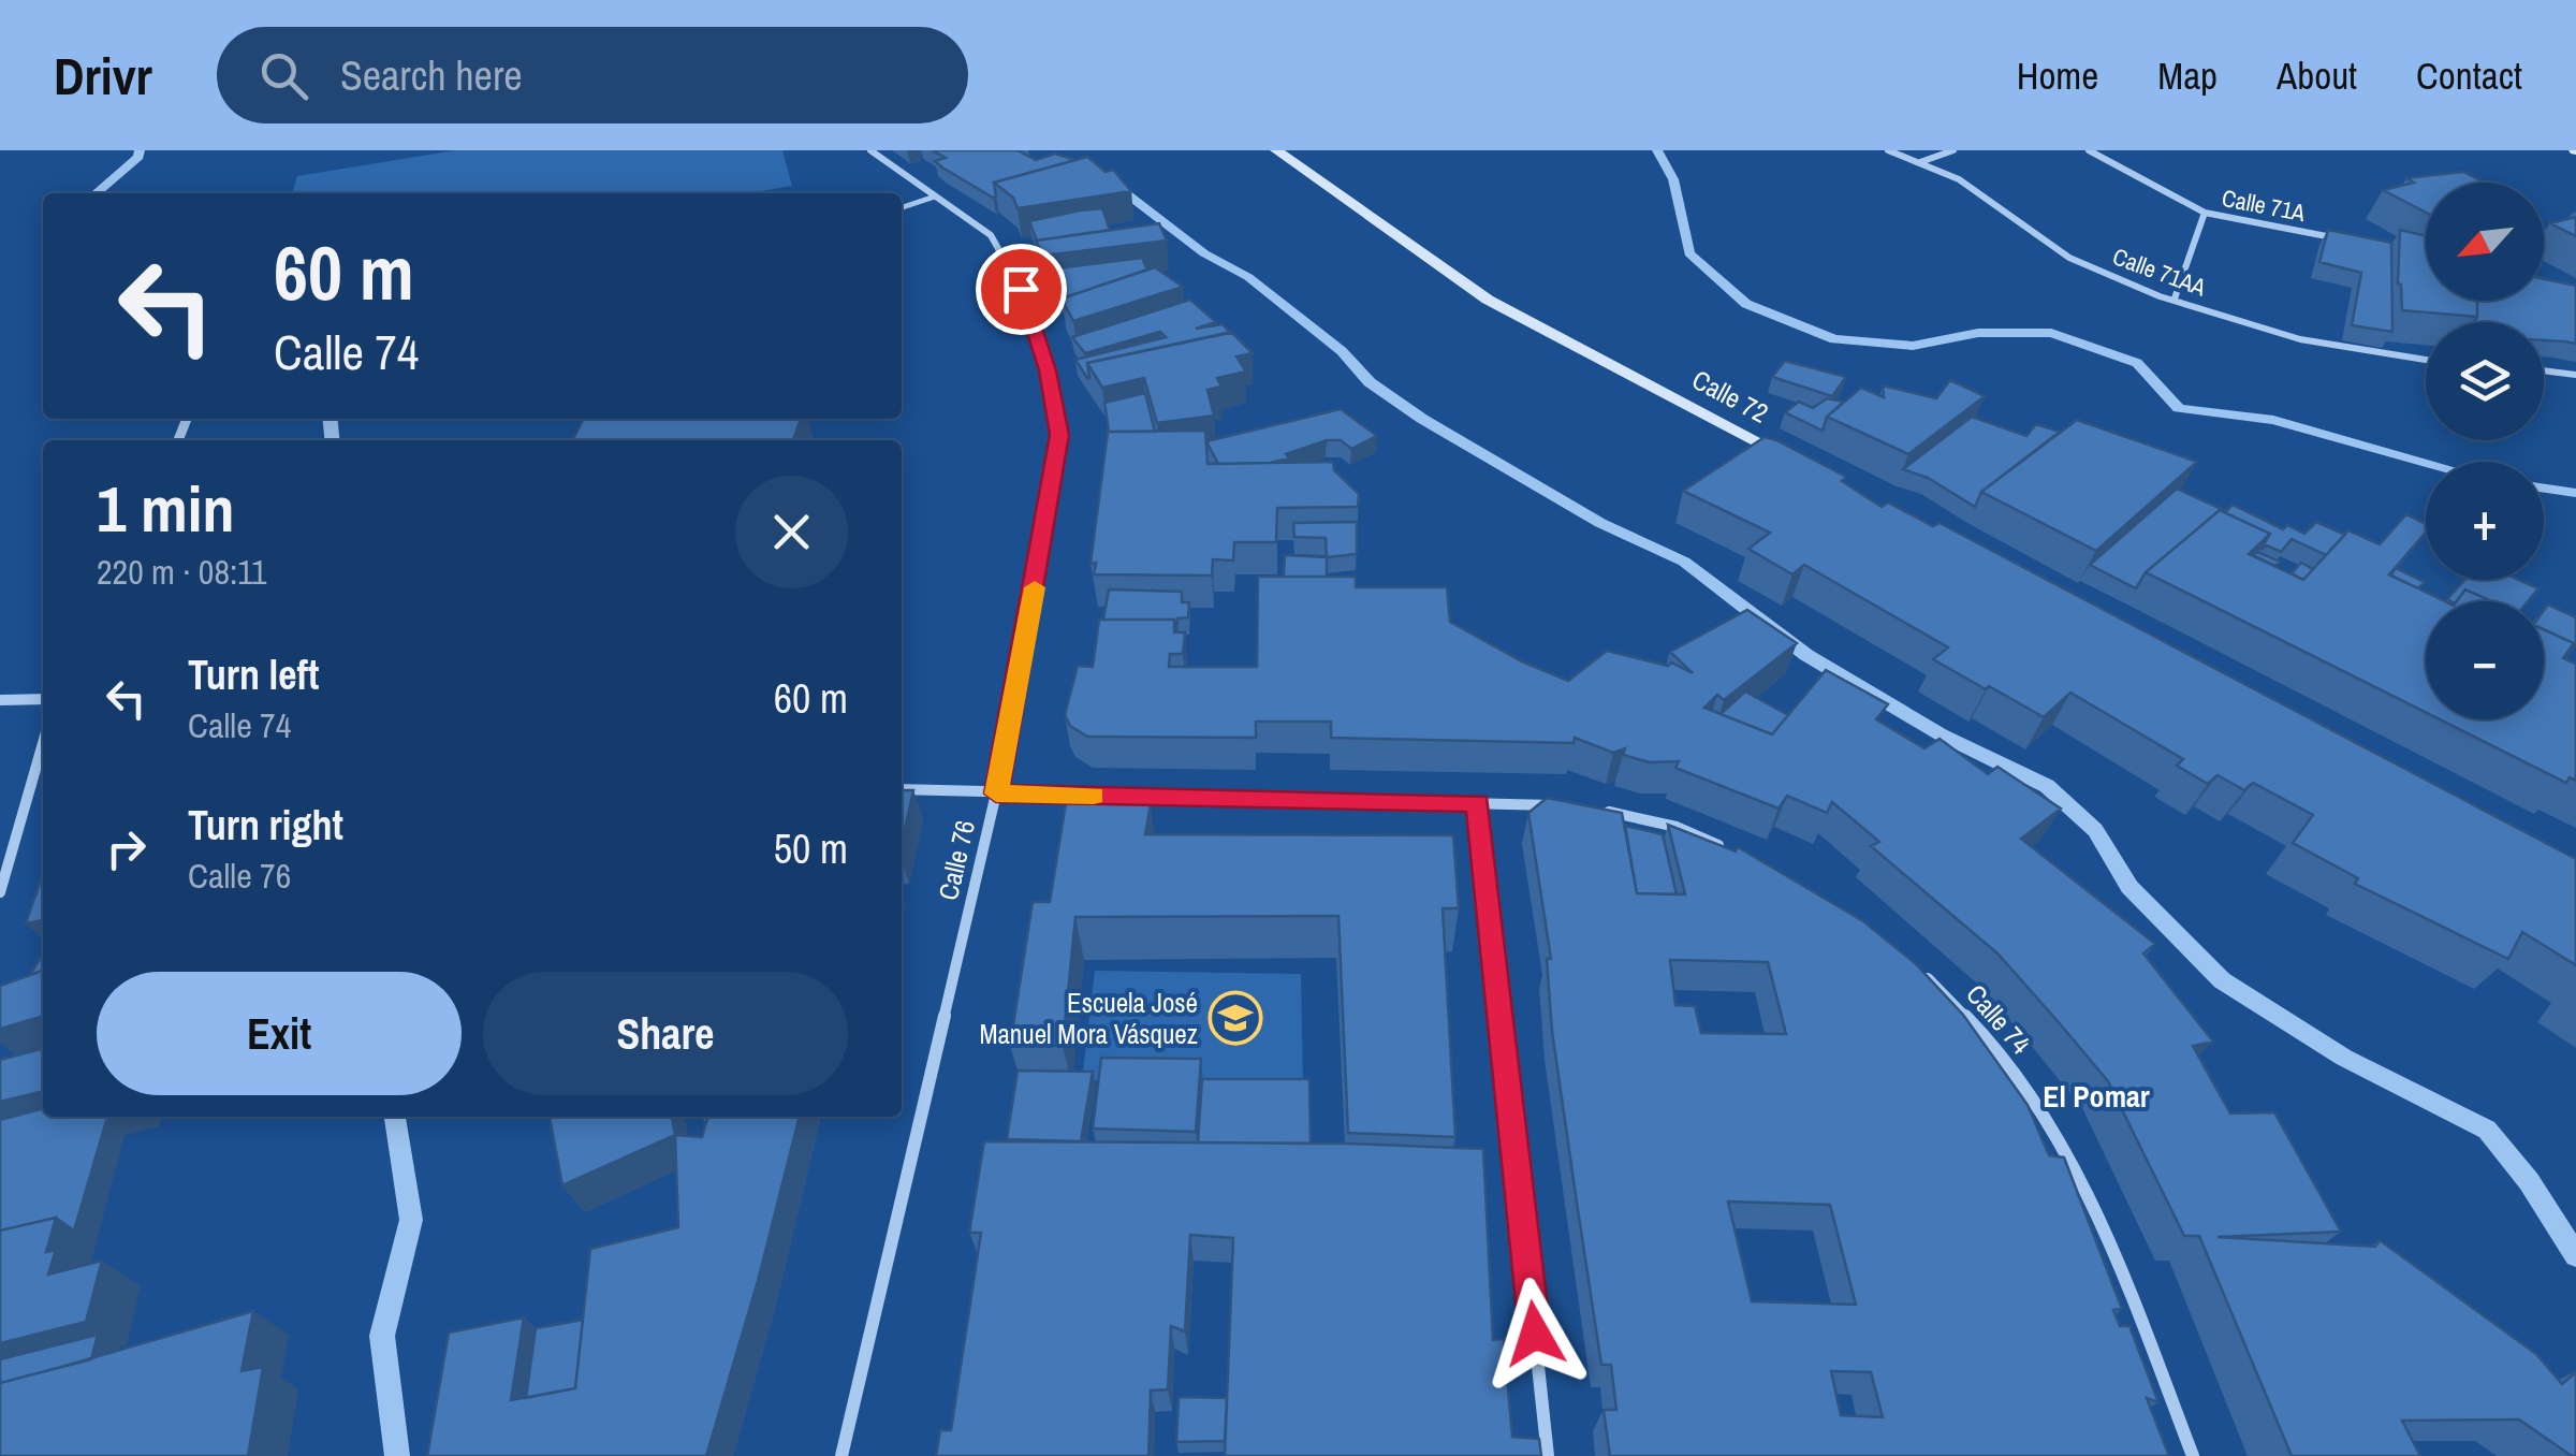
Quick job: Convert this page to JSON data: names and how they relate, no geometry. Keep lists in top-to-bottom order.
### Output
{
  "streets": {
    "street": [
      "Calle 71A",
      "Calle 71AA",
      "Calle 72",
      "Calle 76",
      "Calle 74"
    ]
  },
  "districts": ["El Pomar"],
  "places": {
    "school or university": ["Escuela José Manuel Mora Vásquez"]
  },
  "north": "bottom left",
  "page": {
    "header": "Drivr",
    "search": "Search here",
    "nav": [
      "Home",
      "Map",
      "About",
      "Contact"
    ],
    "map_buttons": ["+", "−"],
    "turn": ["60 m", "Calle 74"],
    "heading": ["1 min", "220 m · 08:11"],
    "list": [
      {
        "name": "Turn left",
        "note": "Calle 74",
        "value": "60 m"
      },
      {
        "name": "Turn right",
        "note": "Calle 76",
        "value": "50 m"
      }
    ],
    "buttons": ["Exit", "Share"]
  }
}
